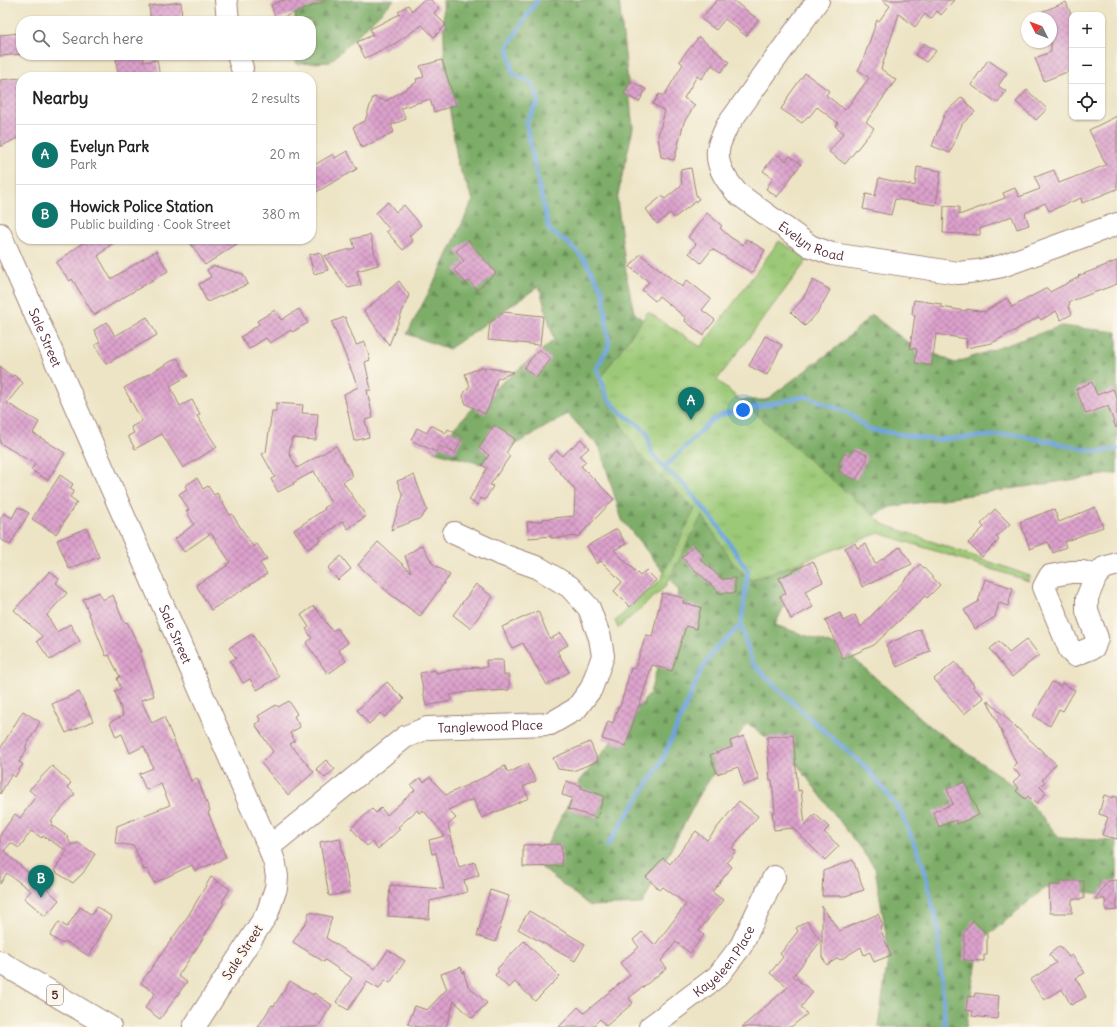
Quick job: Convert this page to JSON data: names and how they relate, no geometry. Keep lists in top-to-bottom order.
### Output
{
  "streets": {
    "street": [
      "Evelyn Road",
      "Sale Street",
      "Tanglewood Place",
      "Kayeleen Place",
      "5"
    ]
  },
  "crossings": [
    ["Sale Street", "Tanglewood Place"]
  ],
  "north": "top left",
  "page": {
    "map_buttons": ["+", "−"],
    "search": "Search here",
    "heading": ["Nearby", "2 results"],
    "list": [
      {
        "mark": "A",
        "name": "Evelyn Park",
        "note": "Park",
        "value": "20 m"
      },
      {
        "mark": "B",
        "name": "Howick Police Station",
        "note": "Public building · Cook Street",
        "value": "380 m"
      }
    ],
    "pins": ["A", "B"]
  }
}
